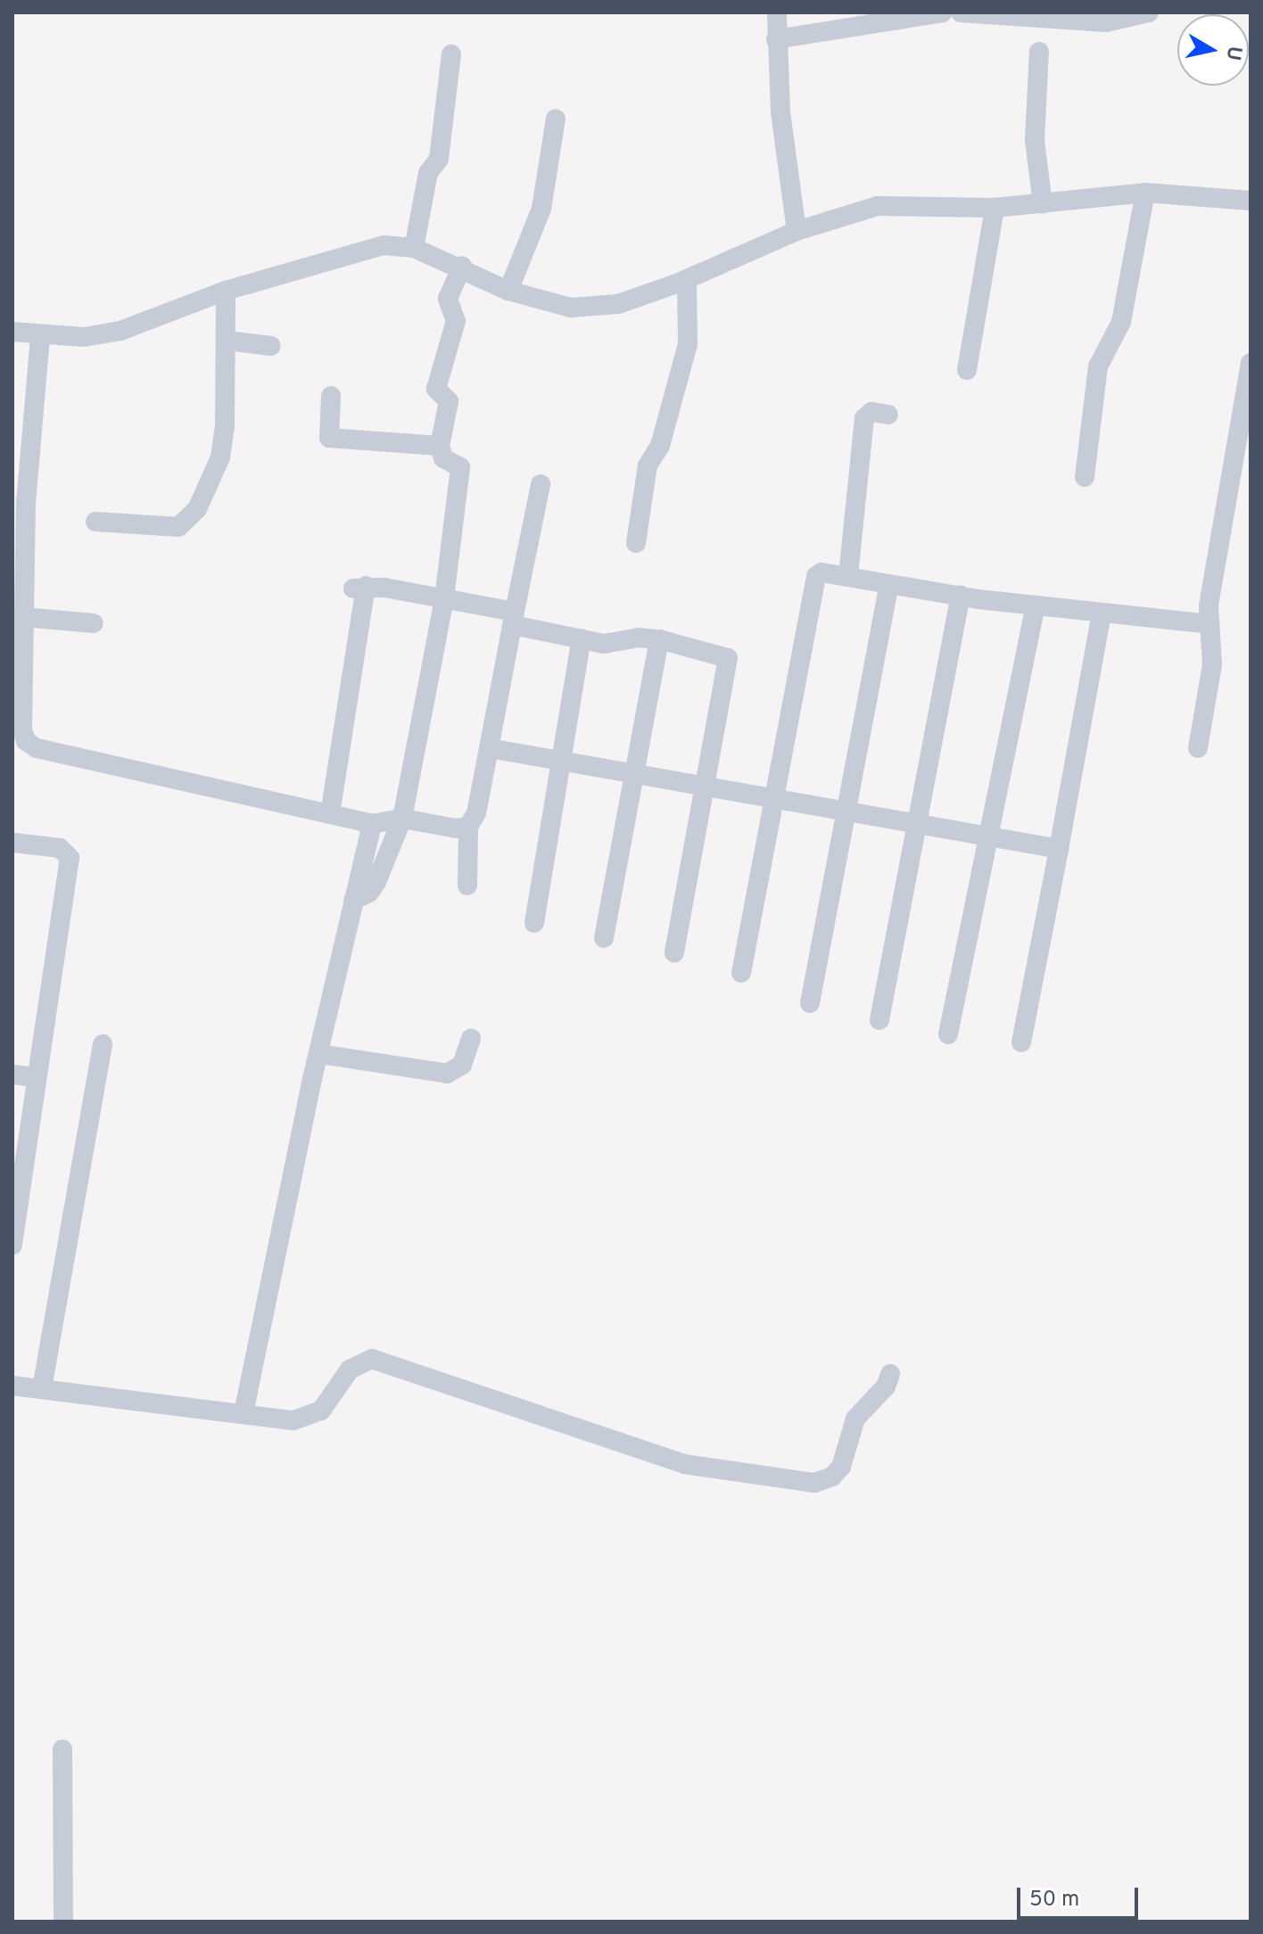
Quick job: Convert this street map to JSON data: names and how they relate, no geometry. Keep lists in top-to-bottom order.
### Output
{
  "scale_bar": "50 m",
  "north": "right"
}
